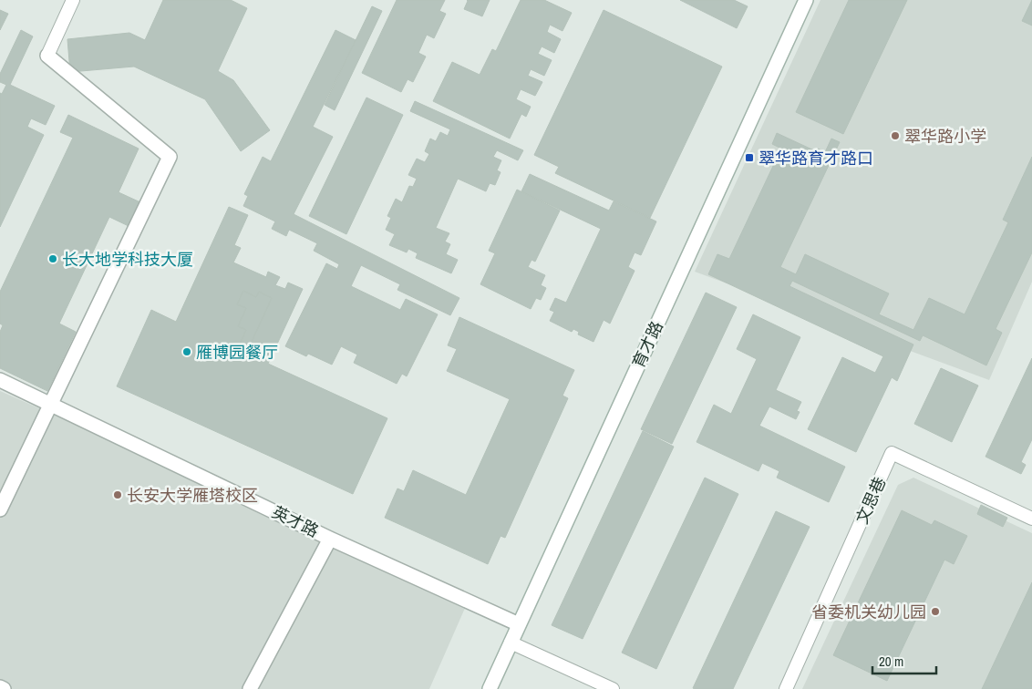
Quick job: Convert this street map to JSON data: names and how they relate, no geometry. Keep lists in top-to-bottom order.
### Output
{
  "streets": {
    "street": ["育才路", "英才路"],
    "lane": ["文思巷"]
  },
  "crossings": [
    ["育才路", "英才路"]
  ],
  "places": {
    "other": [
      "翠华路小学",
      "长大地学科技大厦",
      "雁博园餐厅",
      "长安大学雁塔校区",
      "省委机关幼儿园"
    ],
    "transit": ["翠华路育才路口"]
  },
  "scale_bar": "20 m"
}
